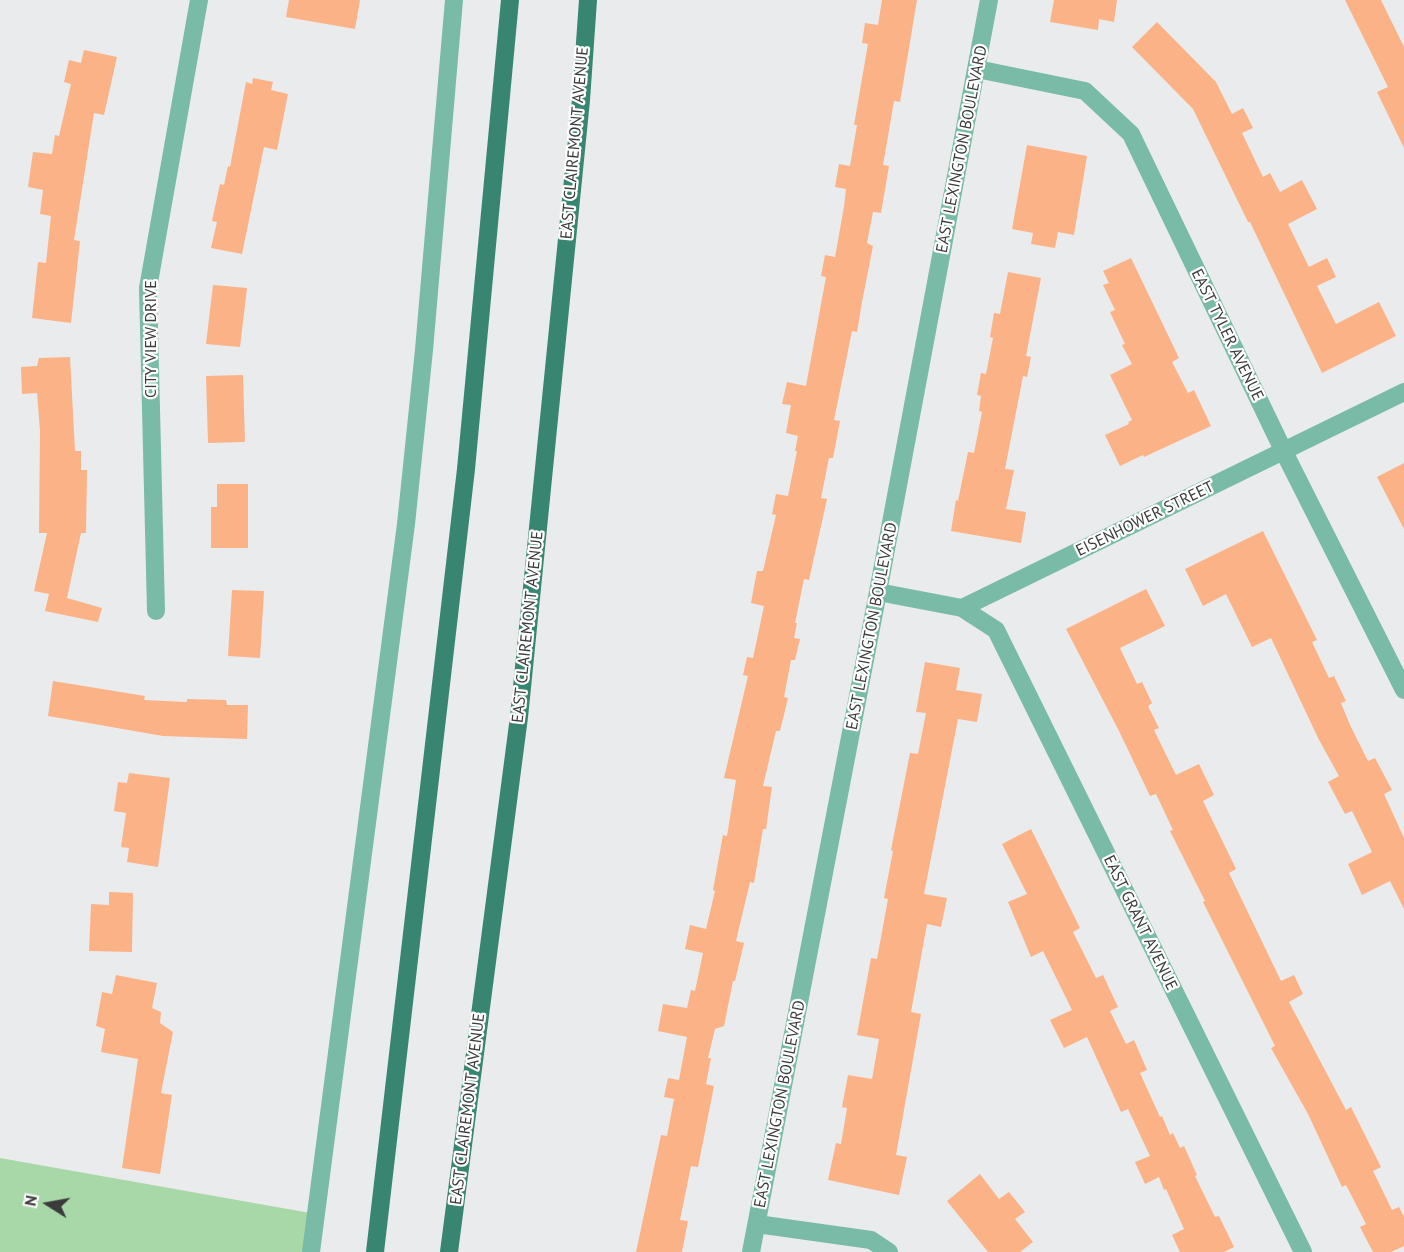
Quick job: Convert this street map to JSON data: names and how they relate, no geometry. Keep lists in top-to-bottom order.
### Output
{
  "streets": {
    "main road": ["EAST CLAIREMONT AVENUE"],
    "street": [
      "EAST LEXINGTON BOULEVARD",
      "EAST TYLER AVENUE",
      "CITY VIEW DRIVE",
      "EISENHOWER STREET",
      "EAST GRANT AVENUE"
    ]
  },
  "crossings": [
    ["EAST LEXINGTON BOULEVARD", "EAST TYLER AVENUE"],
    ["EAST TYLER AVENUE", "EISENHOWER STREET"],
    ["EISENHOWER STREET", "EAST GRANT AVENUE"]
  ],
  "north": "left"
}
